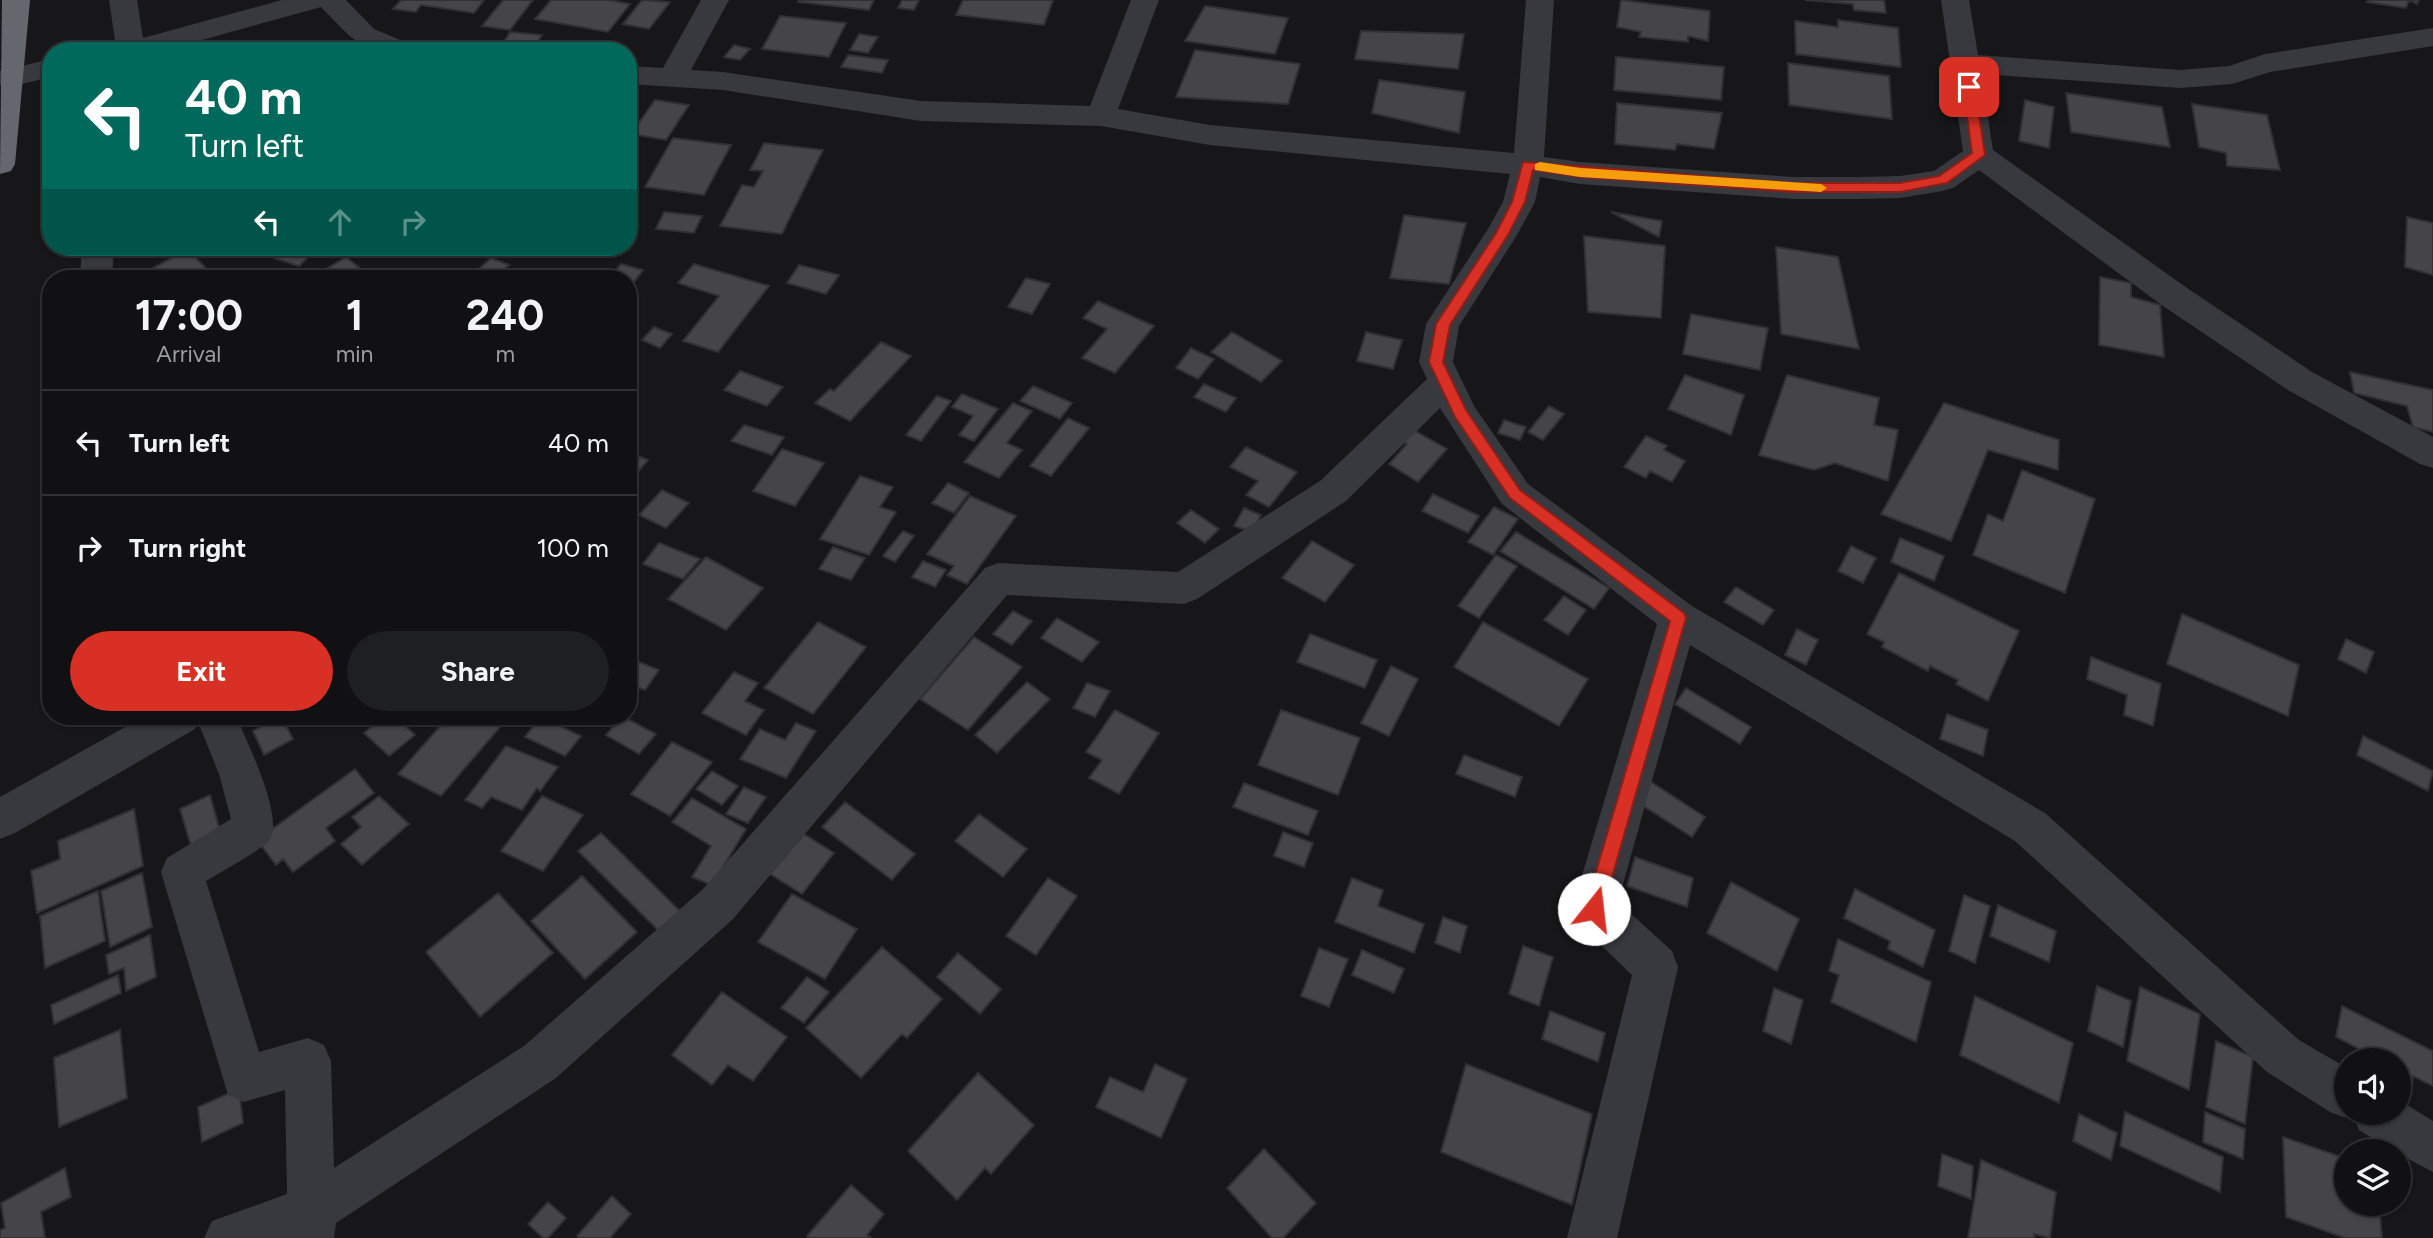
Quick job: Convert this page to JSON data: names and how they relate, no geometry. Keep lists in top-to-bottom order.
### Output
{
  "page": {
    "turn": ["40 m", "Turn left"],
    "eta": [
      "17:00",
      "Arrival",
      "1",
      "min",
      "240",
      "m"
    ],
    "list": [
      {
        "name": "Turn left",
        "value": "40 m"
      },
      {
        "name": "Turn right",
        "value": "100 m"
      }
    ],
    "buttons": ["Exit", "Share"]
  }
}
